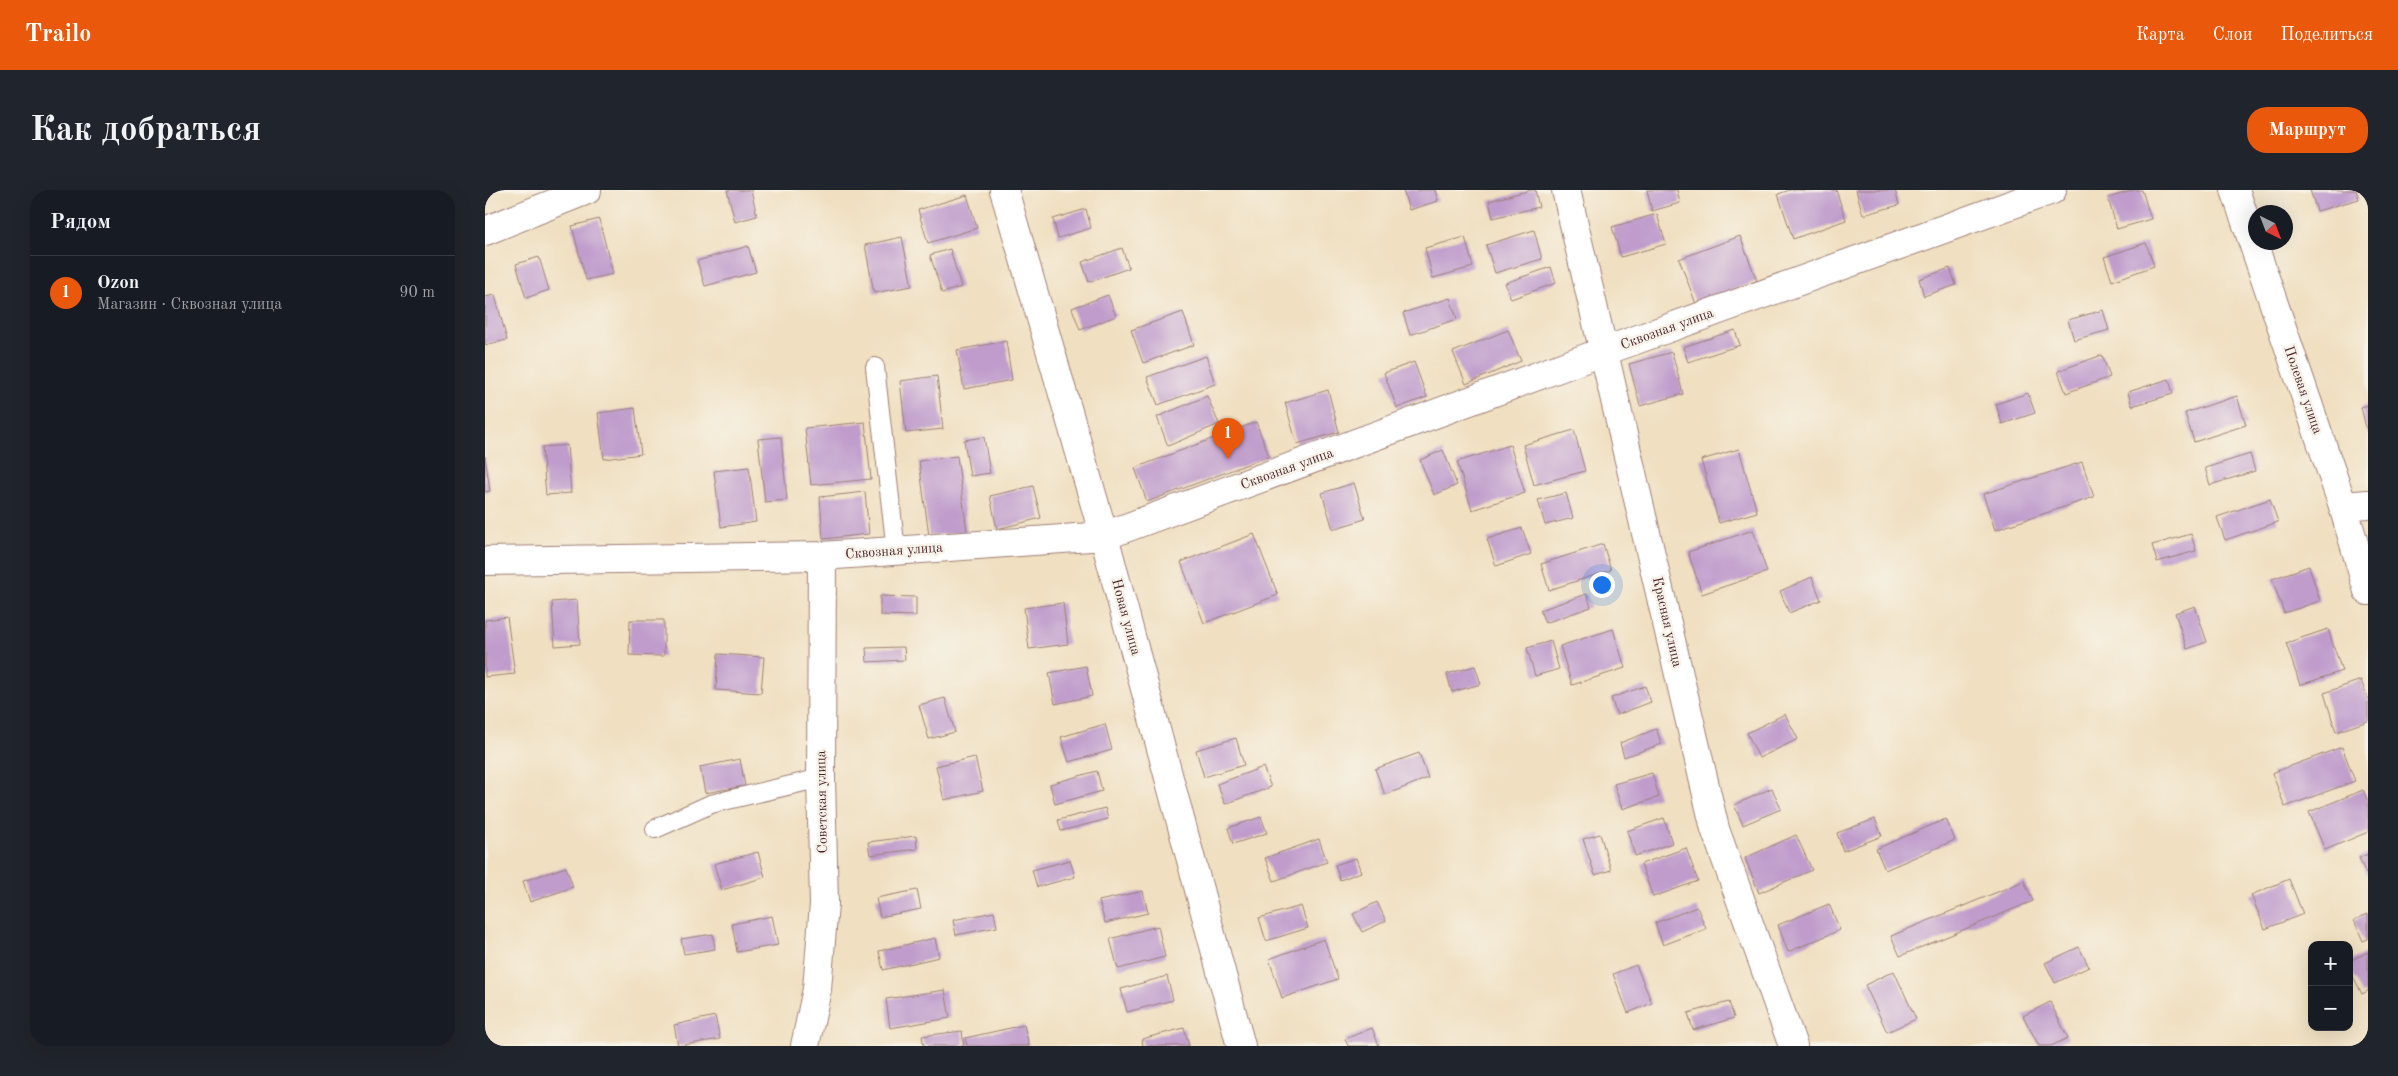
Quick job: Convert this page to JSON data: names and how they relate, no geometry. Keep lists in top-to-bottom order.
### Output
{
  "streets": {
    "street": [
      "Сквозная улица",
      "Полевая улица",
      "Новая улица",
      "Красная улица",
      "Советская улица"
    ]
  },
  "crossings": [
    ["Сквозная улица", "Новая улица"],
    ["Сквозная улица", "Красная улица"],
    ["Сквозная улица", "Советская улица"]
  ],
  "north": "bottom right",
  "page": {
    "header": "Trailo",
    "nav": ["Карта", "Слои", "Поделиться"],
    "buttons": "Маршрут",
    "title": "Как добраться",
    "heading": "Рядом",
    "list": [
      {
        "mark": "1",
        "name": "Ozon",
        "note": "Магазин · Сквозная улица",
        "value": "90 m"
      }
    ],
    "pins": "1",
    "map_buttons": ["+", "−"]
  }
}
